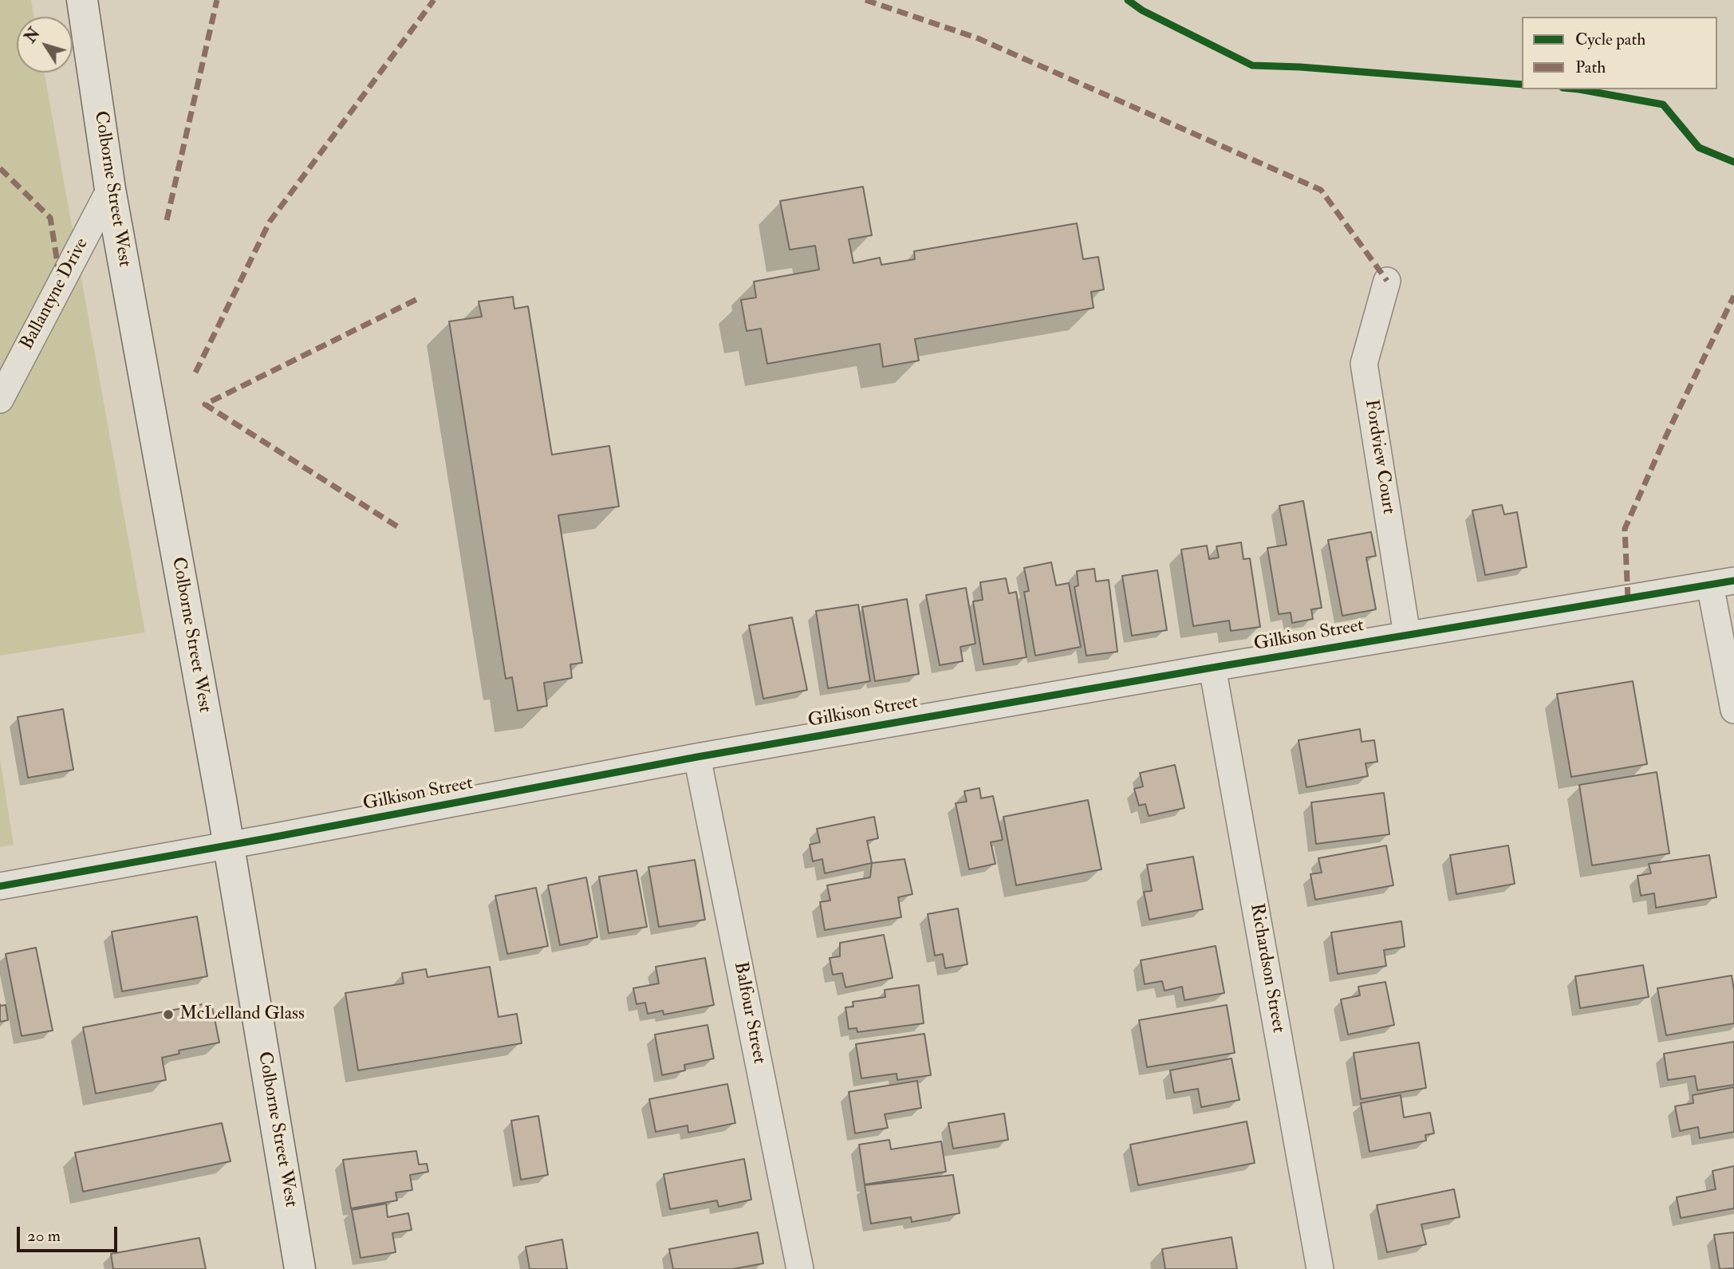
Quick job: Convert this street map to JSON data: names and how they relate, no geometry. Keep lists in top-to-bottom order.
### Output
{
  "streets": {
    "main road": ["Colborne Street West"],
    "street": [
      "Ballantyne Drive",
      "Fordview Court",
      "Gilkison Street",
      "Richardson Street",
      "Balfour Street"
    ]
  },
  "crossings": [
    ["Colborne Street West", "Ballantyne Drive"],
    ["Colborne Street West", "Gilkison Street"],
    ["Fordview Court", "Gilkison Street"],
    ["Gilkison Street", "Richardson Street"],
    ["Gilkison Street", "Balfour Street"]
  ],
  "places": ["McLelland Glass"],
  "legend": ["Cycle path", "Path"],
  "scale_bar": "20 m",
  "north": "top left"
}
